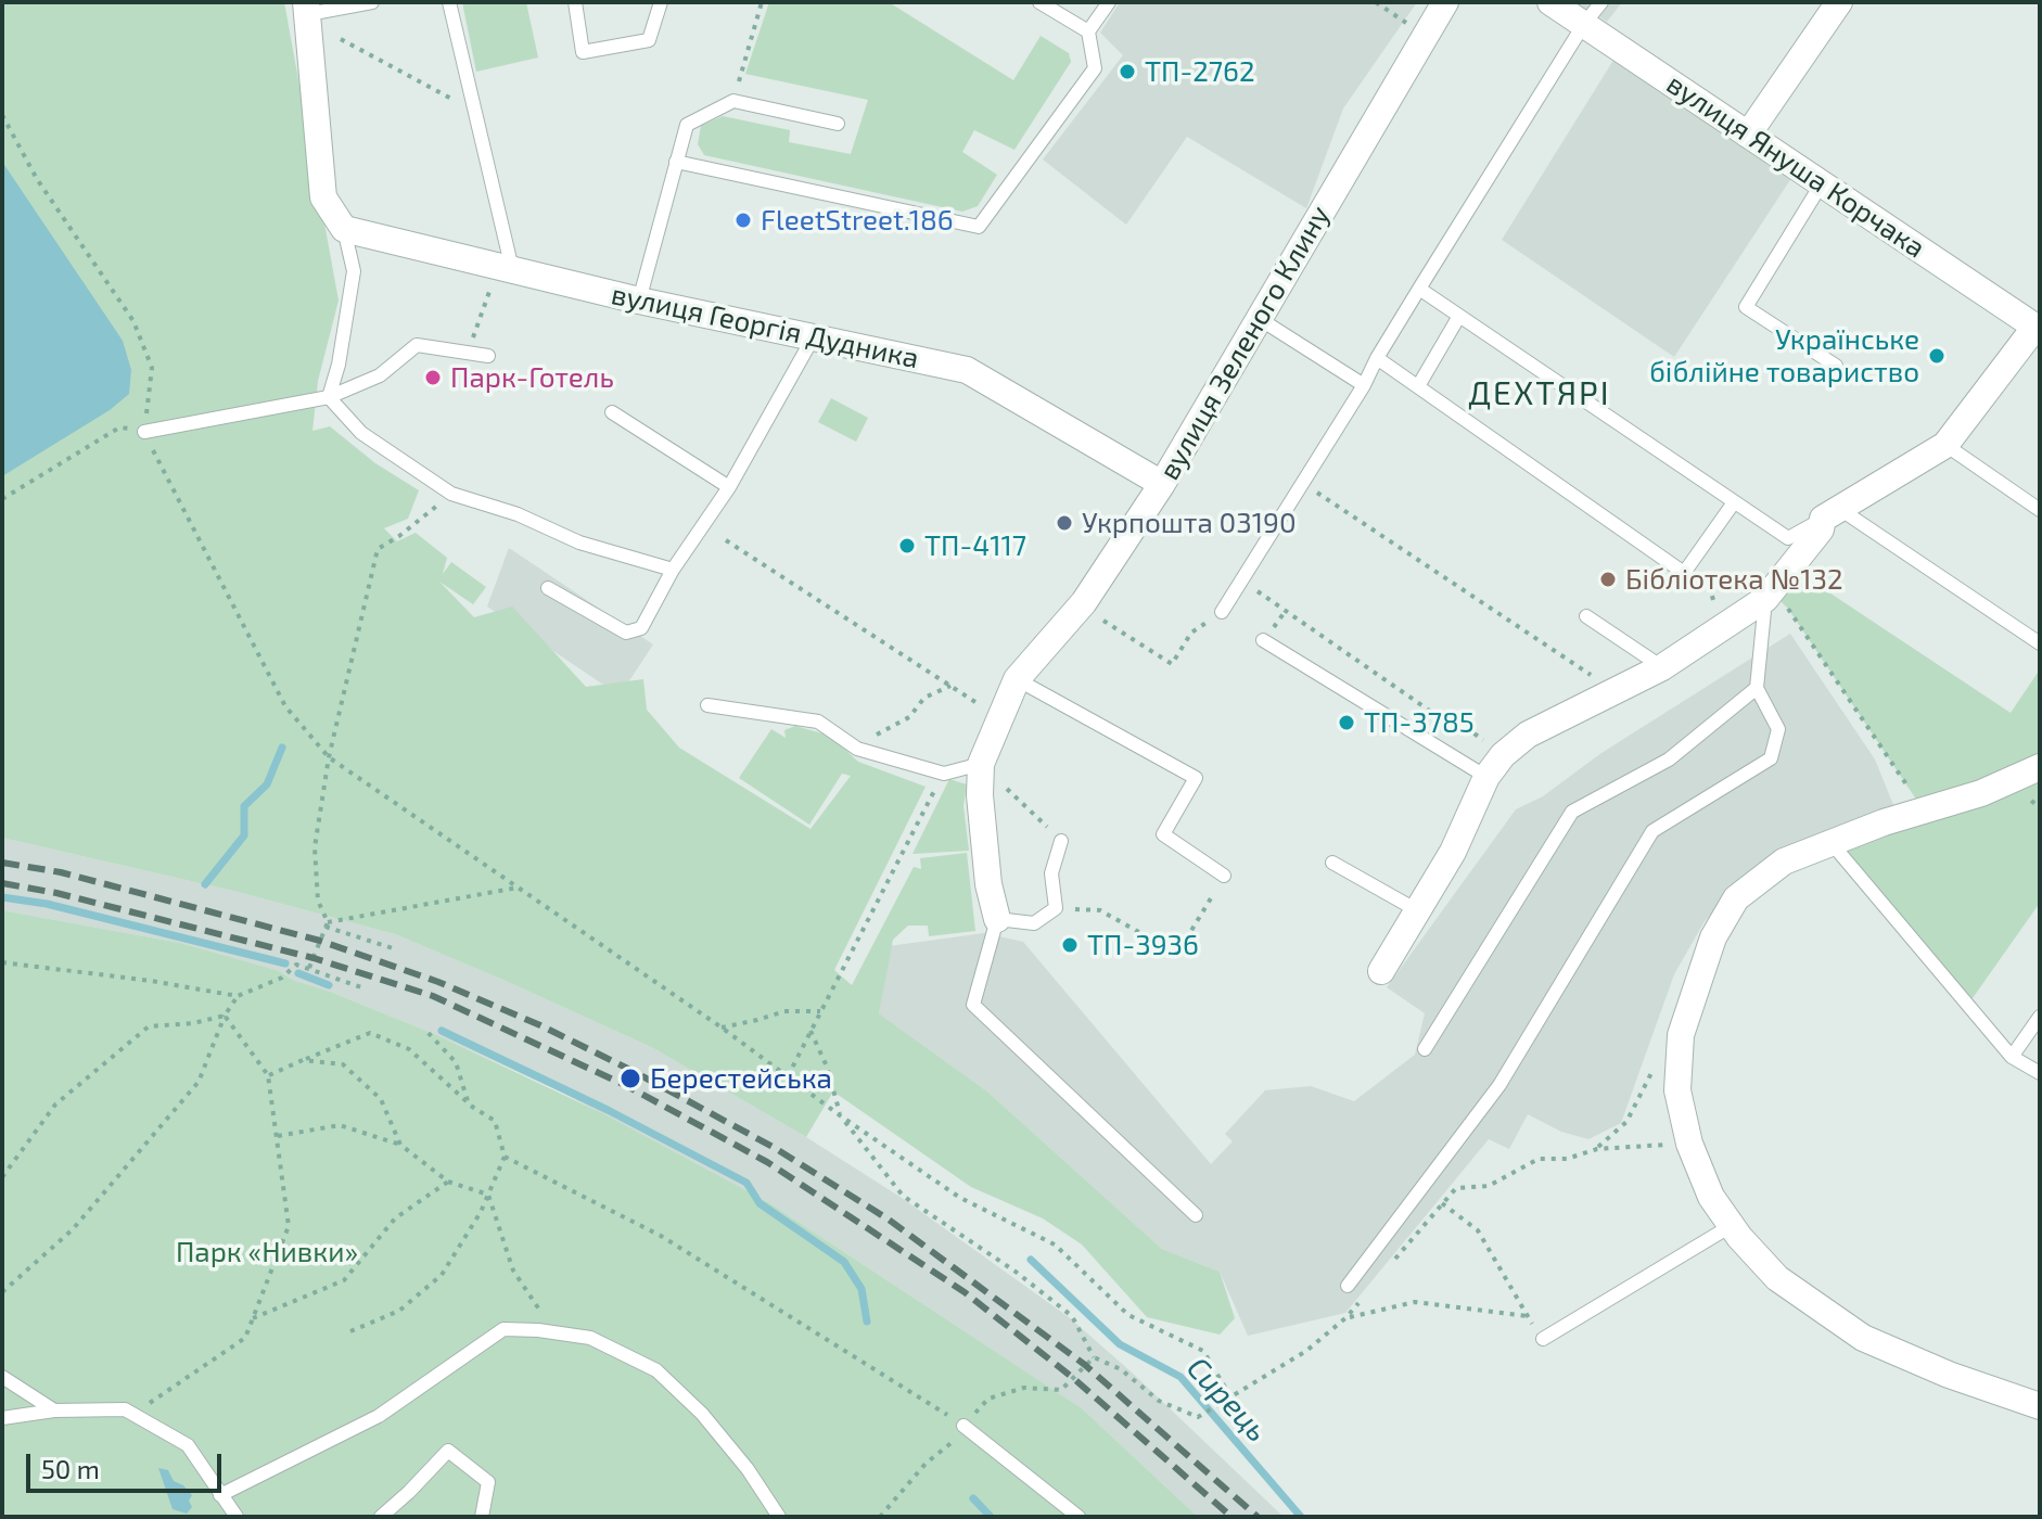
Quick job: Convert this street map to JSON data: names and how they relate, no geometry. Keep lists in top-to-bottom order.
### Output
{
  "streets": {
    "street": ["вулиця Януша Корчака", "вулиця Георгія Дудника", "вулиця Зеленого Клину"]
  },
  "crossings": [
    ["вулиця Георгія Дудника", "вулиця Зеленого Клину"]
  ],
  "districts": ["ДЕХТЯРІ"],
  "water": ["Сирець"],
  "parks": ["Парк «Нивки»"],
  "places": [
    "ТП-2762",
    "FleetStreet.186",
    "Українське біблійне товариство",
    "Парк-Готель",
    "Укрпошта 03190",
    "ТП-4117",
    "Бібліотека №132",
    "ТП-3785",
    "ТП-3936",
    "Берестейська"
  ],
  "scale_bar": "50 m"
}
